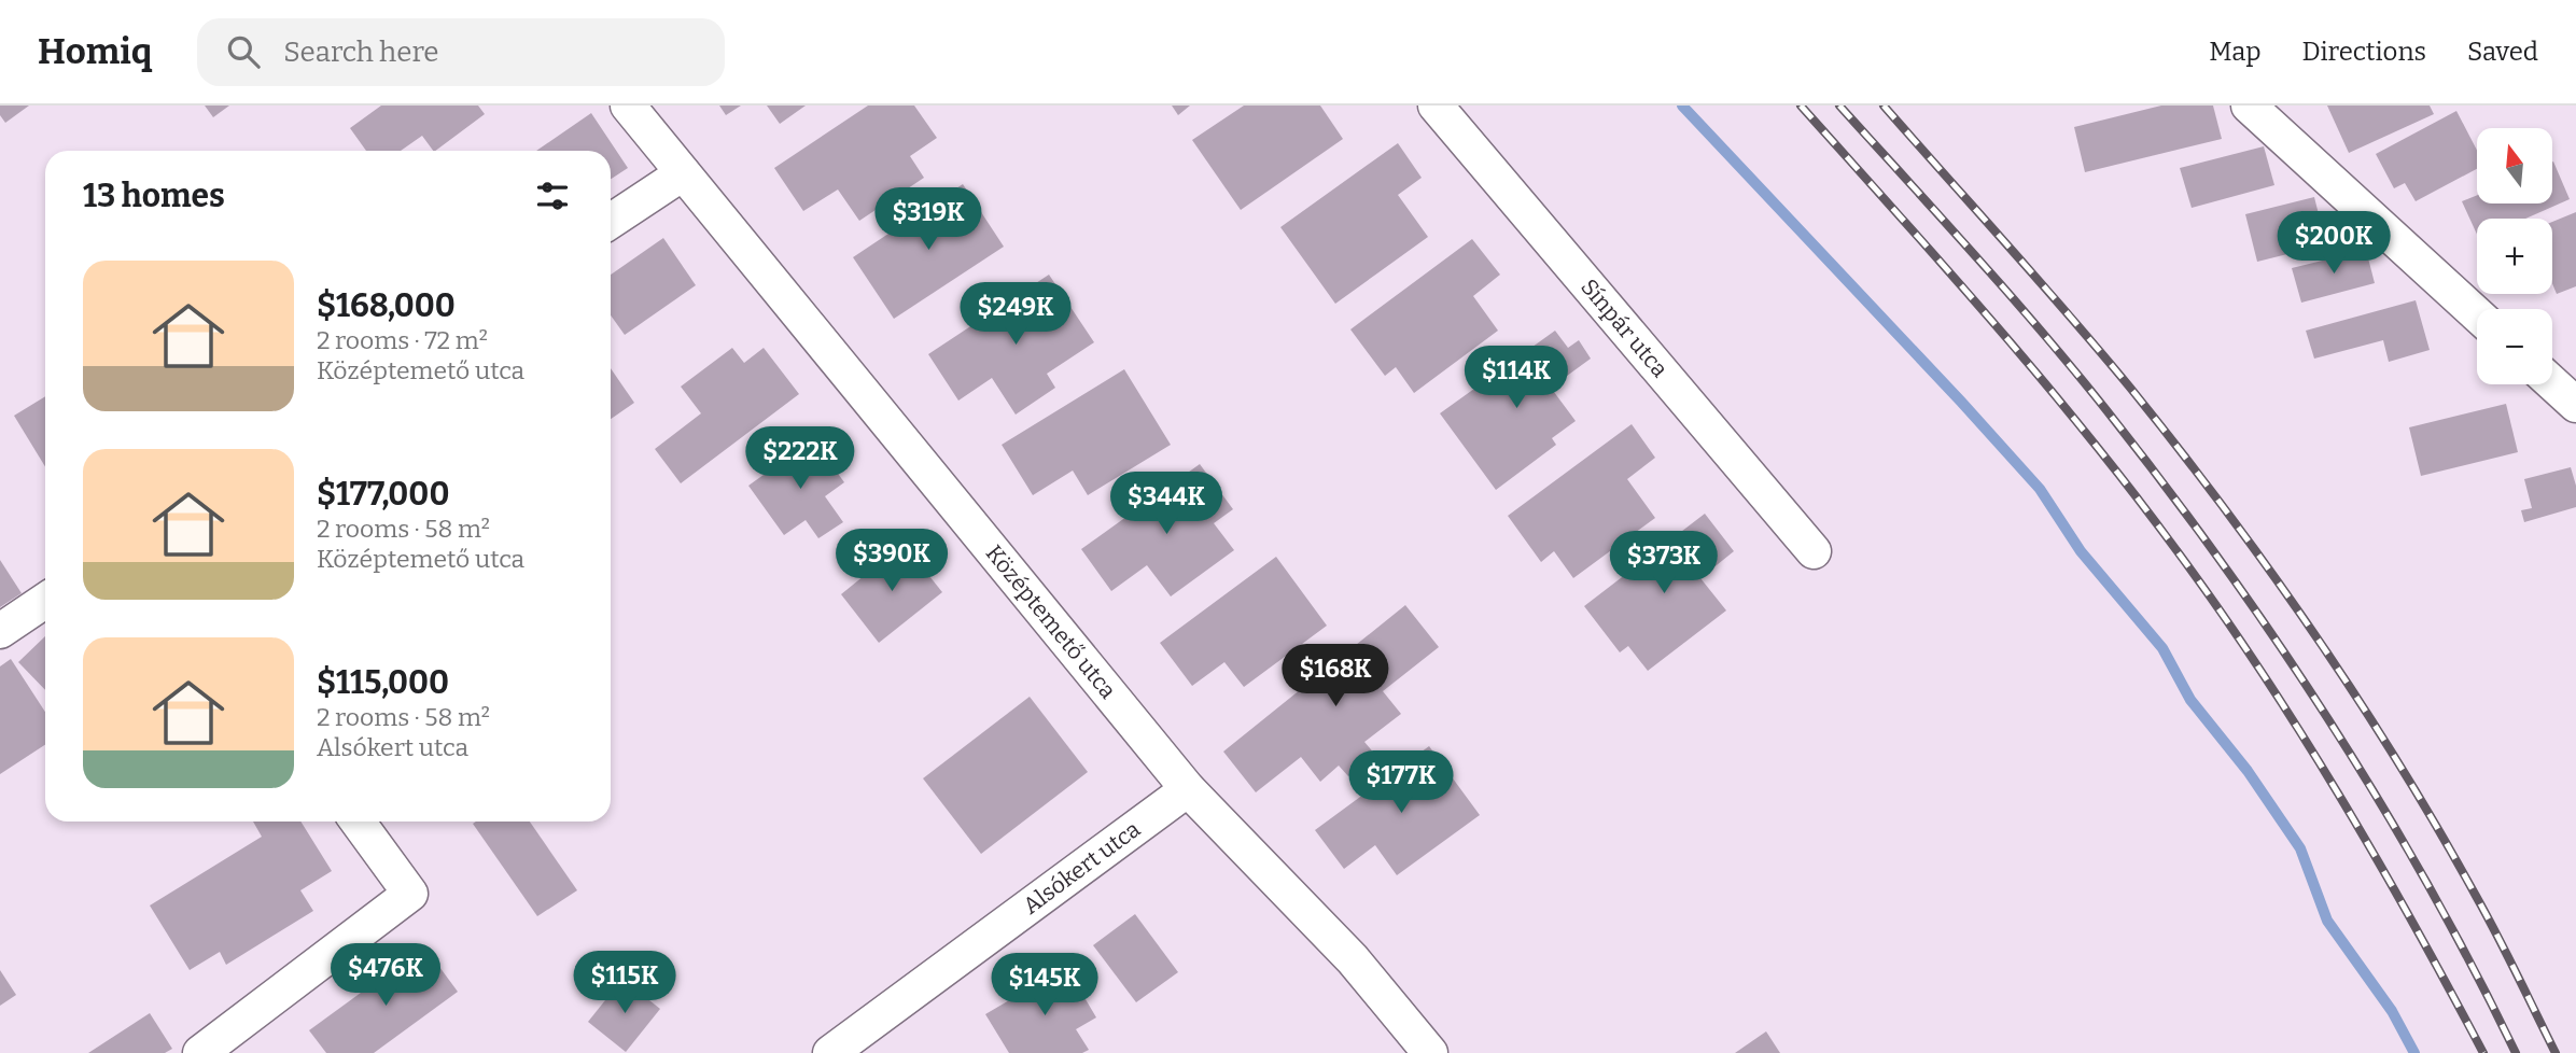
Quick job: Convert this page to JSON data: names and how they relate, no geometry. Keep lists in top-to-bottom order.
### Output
{
  "streets": {
    "street": ["Sínpár utca", "Középtemető utca", "Alsókert utca"]
  },
  "crossings": [
    ["Középtemető utca", "Alsókert utca"]
  ],
  "north": "top",
  "page": {
    "header": "Homiq",
    "search": "Search here",
    "nav": ["Map", "Directions", "Saved"],
    "map_buttons": ["+", "−"],
    "heading": "13 homes",
    "price": [
      "$319K",
      "$200K",
      "$249K",
      "$114K",
      "$222K",
      "$344K",
      "$390K",
      "$373K",
      "$168K",
      "$177K",
      "$476K",
      "$115K",
      "$145K"
    ],
    "list": [
      {
        "name": "$168,000",
        "note": "2 rooms · 72 m² · Középtemető utca"
      },
      {
        "name": "$177,000",
        "note": "2 rooms · 58 m² · Középtemető utca"
      },
      {
        "name": "$115,000",
        "note": "2 rooms · 58 m² · Alsókert utca"
      }
    ]
  }
}
